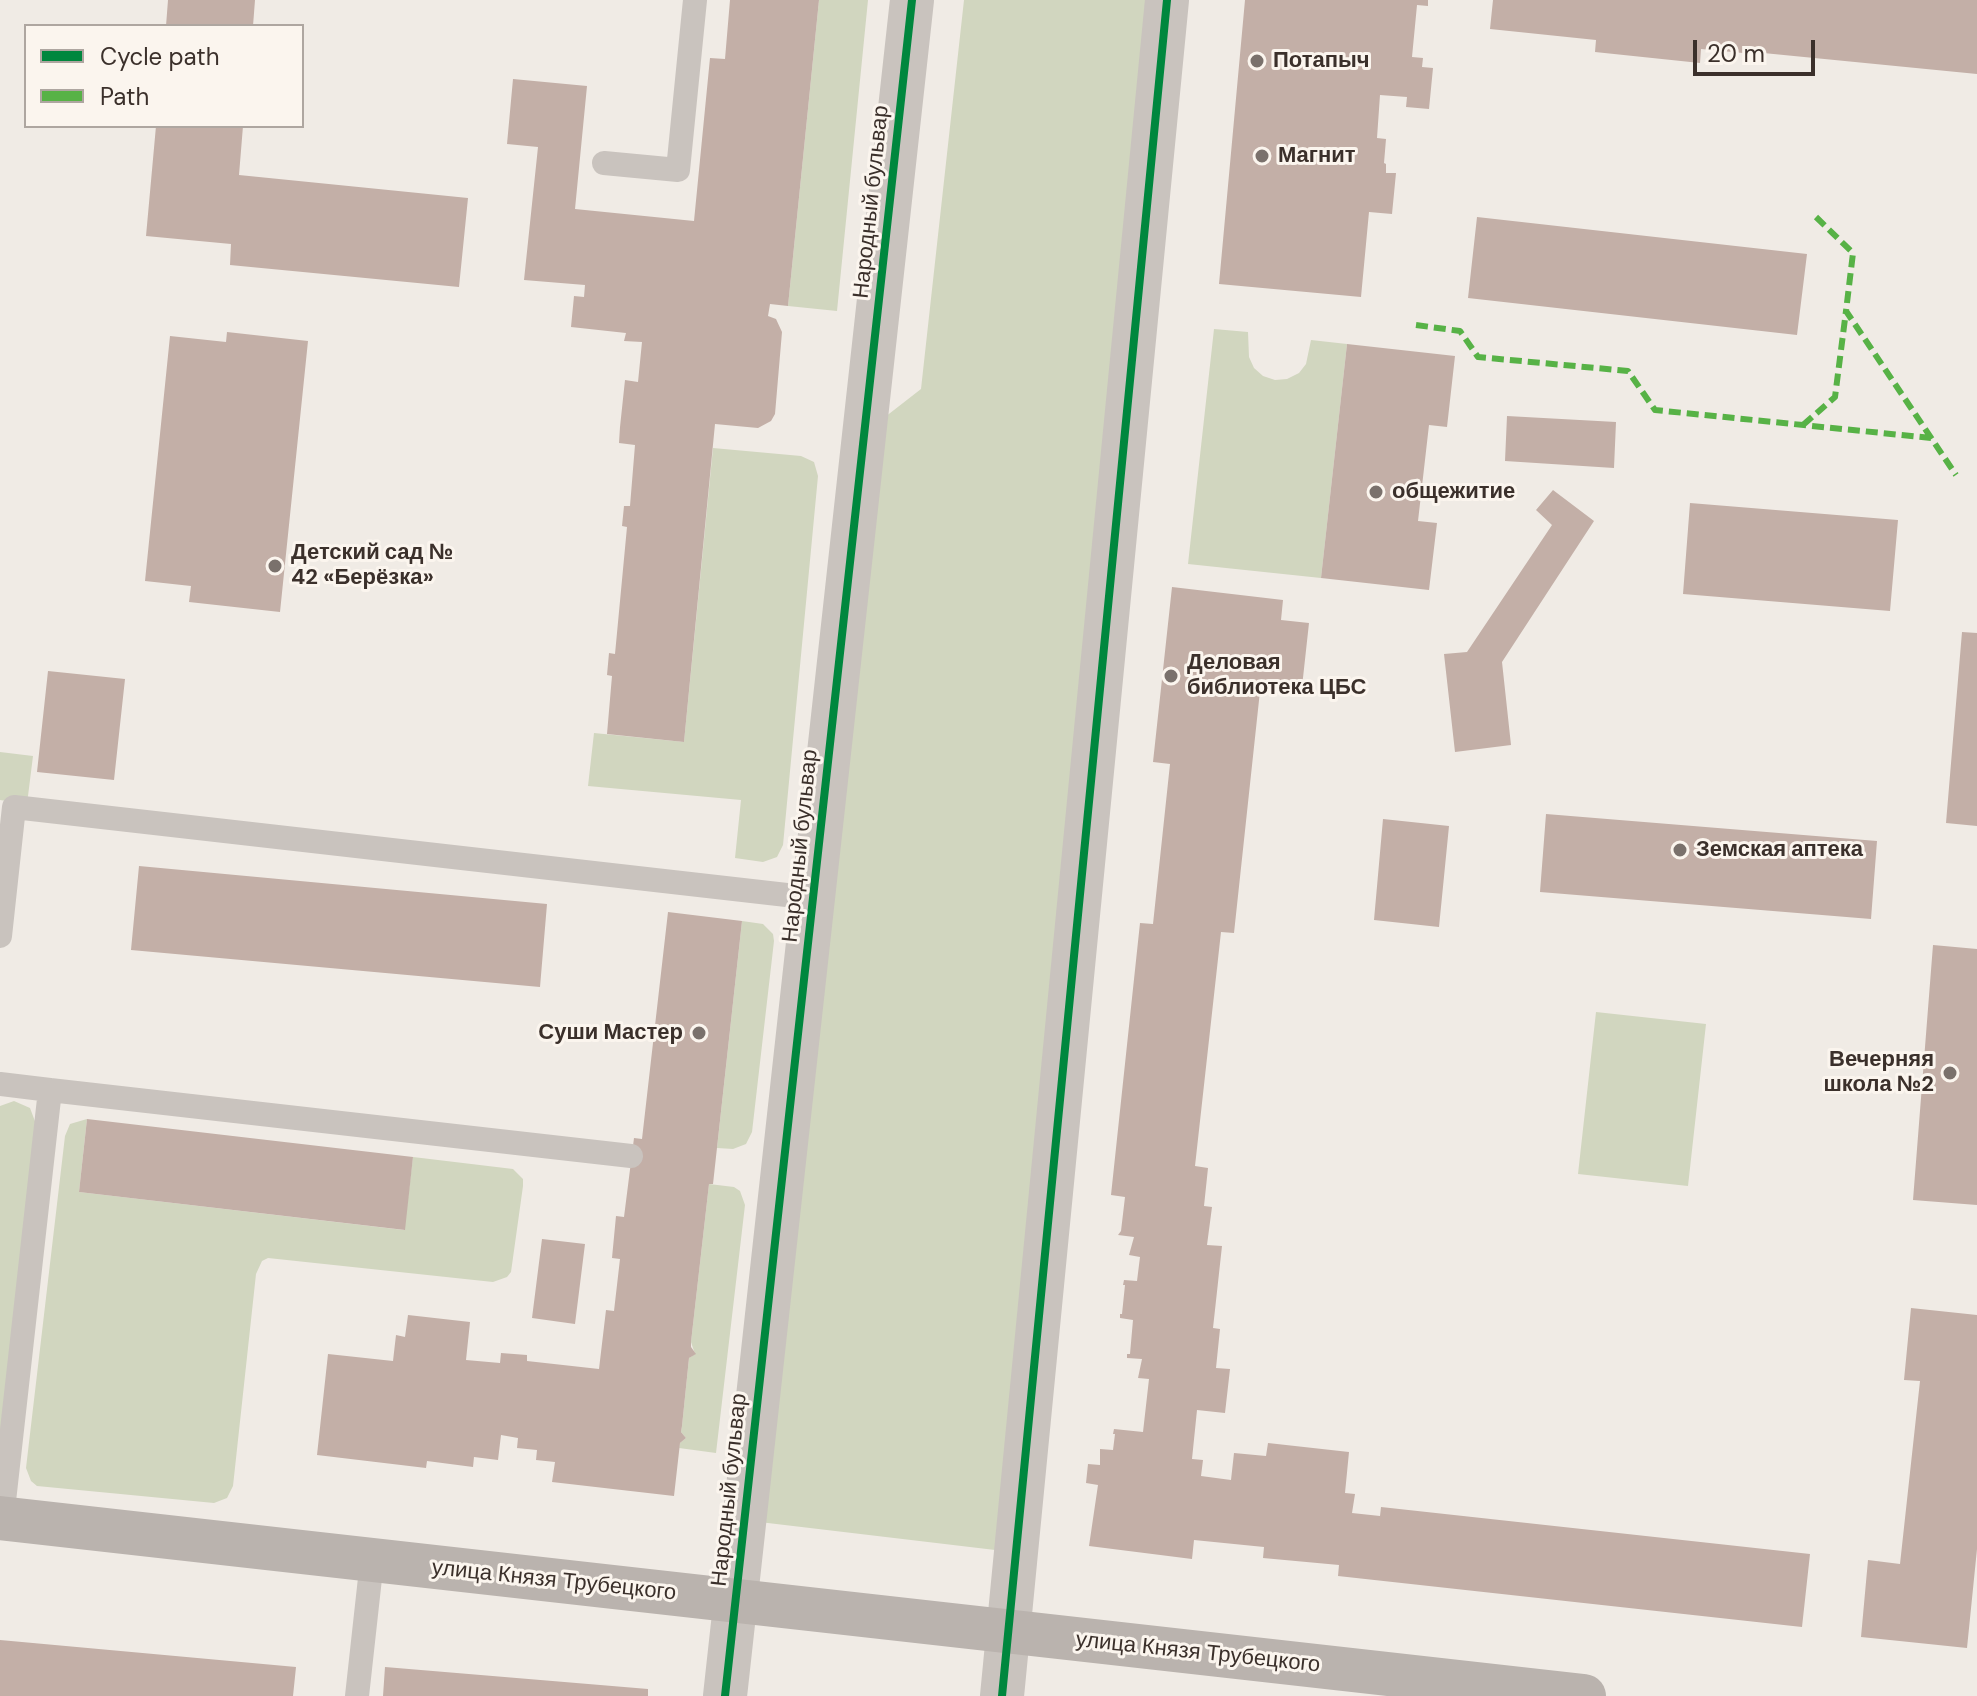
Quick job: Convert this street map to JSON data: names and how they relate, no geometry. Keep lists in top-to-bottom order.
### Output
{
  "streets": {
    "street": ["Народный бульвар", "улица Князя Трубецкого"]
  },
  "crossings": [
    ["Народный бульвар", "улица Князя Трубецкого"]
  ],
  "places": [
    "Потапыч",
    "Магнит",
    "общежитие",
    "Детский сад № 42 «Берёзка»",
    "Деловая библиотека ЦБС",
    "Земская аптека",
    "Суши Мастер",
    "Вечерняя школа №2"
  ],
  "legend": ["Cycle path", "Path"],
  "scale_bar": "20 m"
}
